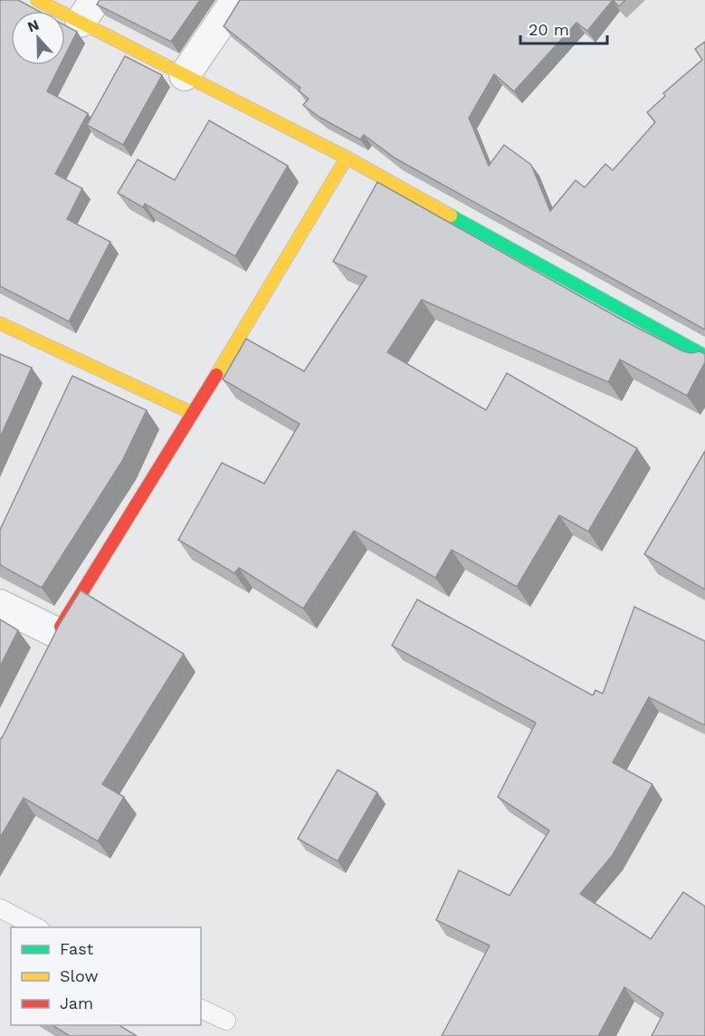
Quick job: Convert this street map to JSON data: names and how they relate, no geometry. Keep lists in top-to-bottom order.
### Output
{
  "legend": ["Fast", "Slow", "Jam"],
  "scale_bar": "20 m",
  "north": "top"
}
